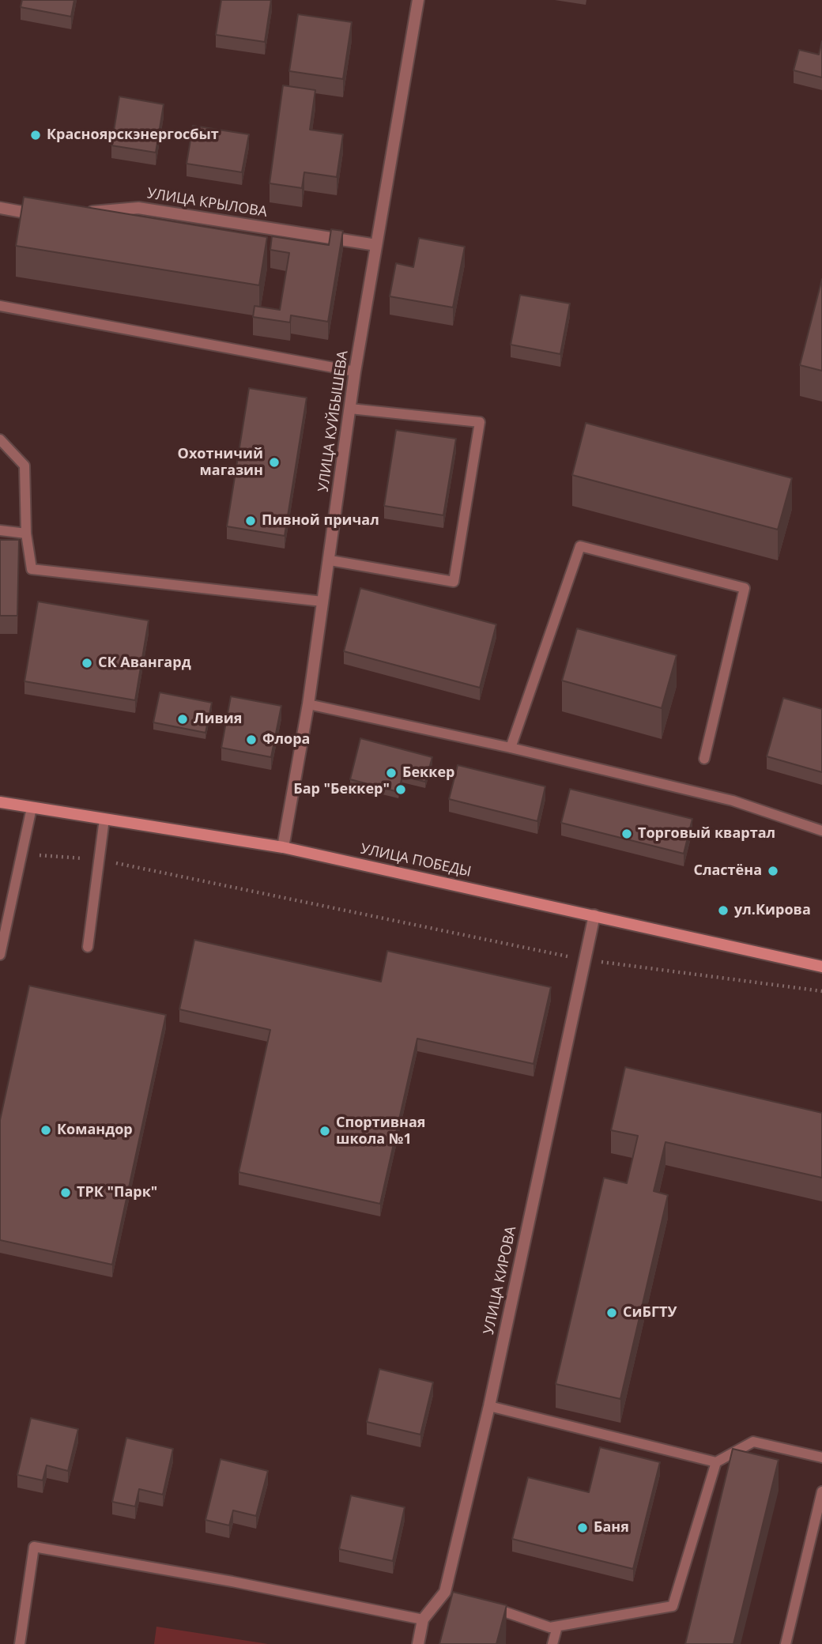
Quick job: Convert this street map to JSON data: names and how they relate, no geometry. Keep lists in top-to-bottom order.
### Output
{
  "streets": {
    "street": [
      "УЛИЦА КРЫЛОВА",
      "УЛИЦА КУЙБЫШЕВА",
      "УЛИЦА ПОБЕДЫ",
      "УЛИЦА КИРОВА"
    ]
  },
  "crossings": [
    ["УЛИЦА КРЫЛОВА", "УЛИЦА КУЙБЫШЕВА"],
    ["УЛИЦА КУЙБЫШЕВА", "УЛИЦА ПОБЕДЫ"],
    ["УЛИЦА ПОБЕДЫ", "УЛИЦА КИРОВА"]
  ],
  "places": [
    "Красноярскэнергосбыт",
    "Охотничий магазин",
    "Пивной причал",
    "СК Авангард",
    "Ливия",
    "Флора",
    "Беккер",
    "Бар \"Беккер\"",
    "Торговый квартал",
    "Сластёна",
    "ул.Кирова",
    "Командор",
    "Спортивная школа №1",
    "ТРК \"Парк\"",
    "СиБГТУ",
    "Баня"
  ]
}
